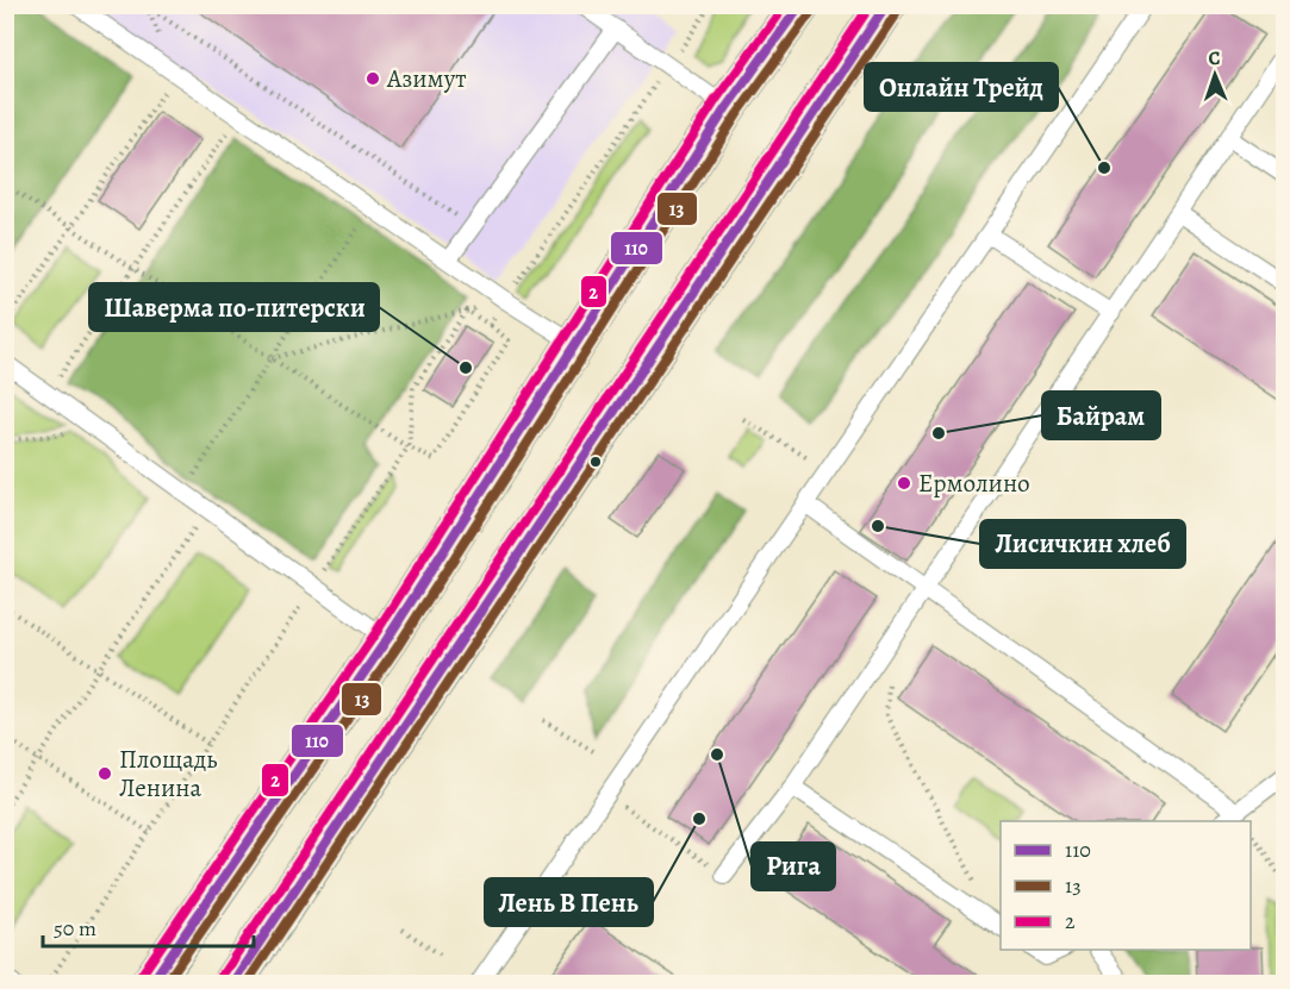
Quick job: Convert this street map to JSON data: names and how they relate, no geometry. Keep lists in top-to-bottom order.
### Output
{
  "places": [
    "Азимут",
    "Онлайн Трейд",
    "Шаверма по-питерски",
    "Байрам",
    "Ермолино",
    "Лисичкин хлеб",
    "Рига",
    "Площадь Ленина",
    "Лень В Пень"
  ],
  "lines": ["transit line 110", "transit line 2", "transit line 13"],
  "legend": ["110", "13", "2"],
  "scale_bar": "50 m",
  "north": "top"
}
